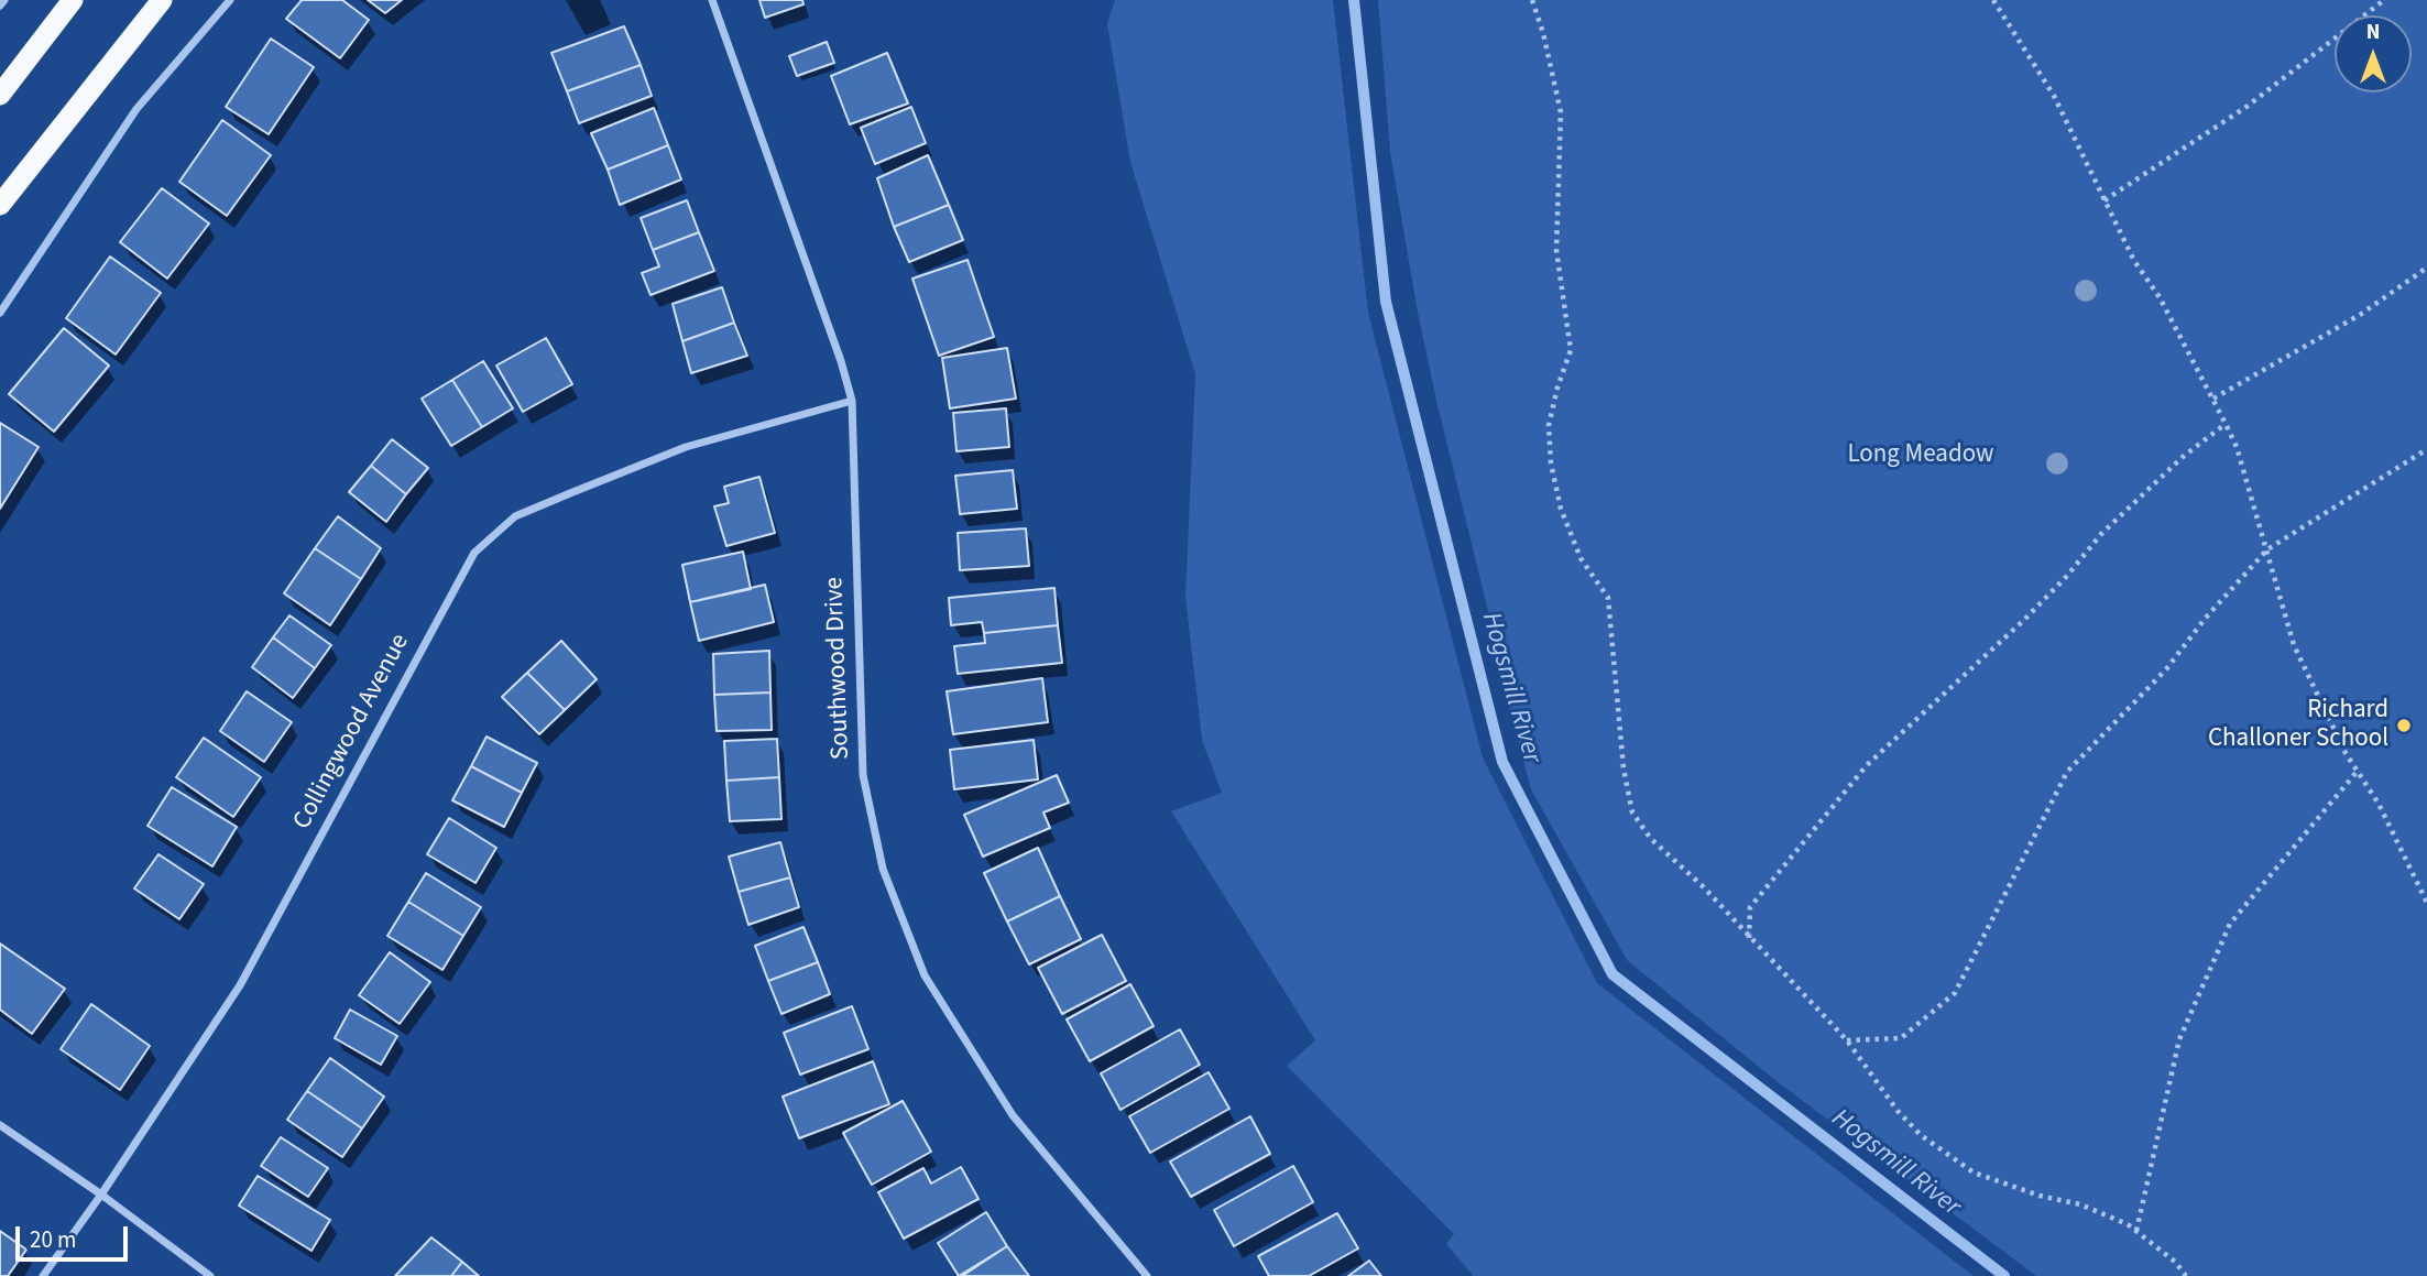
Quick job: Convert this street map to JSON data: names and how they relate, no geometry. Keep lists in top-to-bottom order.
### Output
{
  "streets": {
    "street": ["Southwood Drive", "Collingwood Avenue"]
  },
  "crossings": [
    ["Southwood Drive", "Collingwood Avenue"]
  ],
  "water": ["Hogsmill River"],
  "parks": ["Long Meadow"],
  "places": ["Richard Challoner School"],
  "scale_bar": "20 m",
  "north": "top"
}
